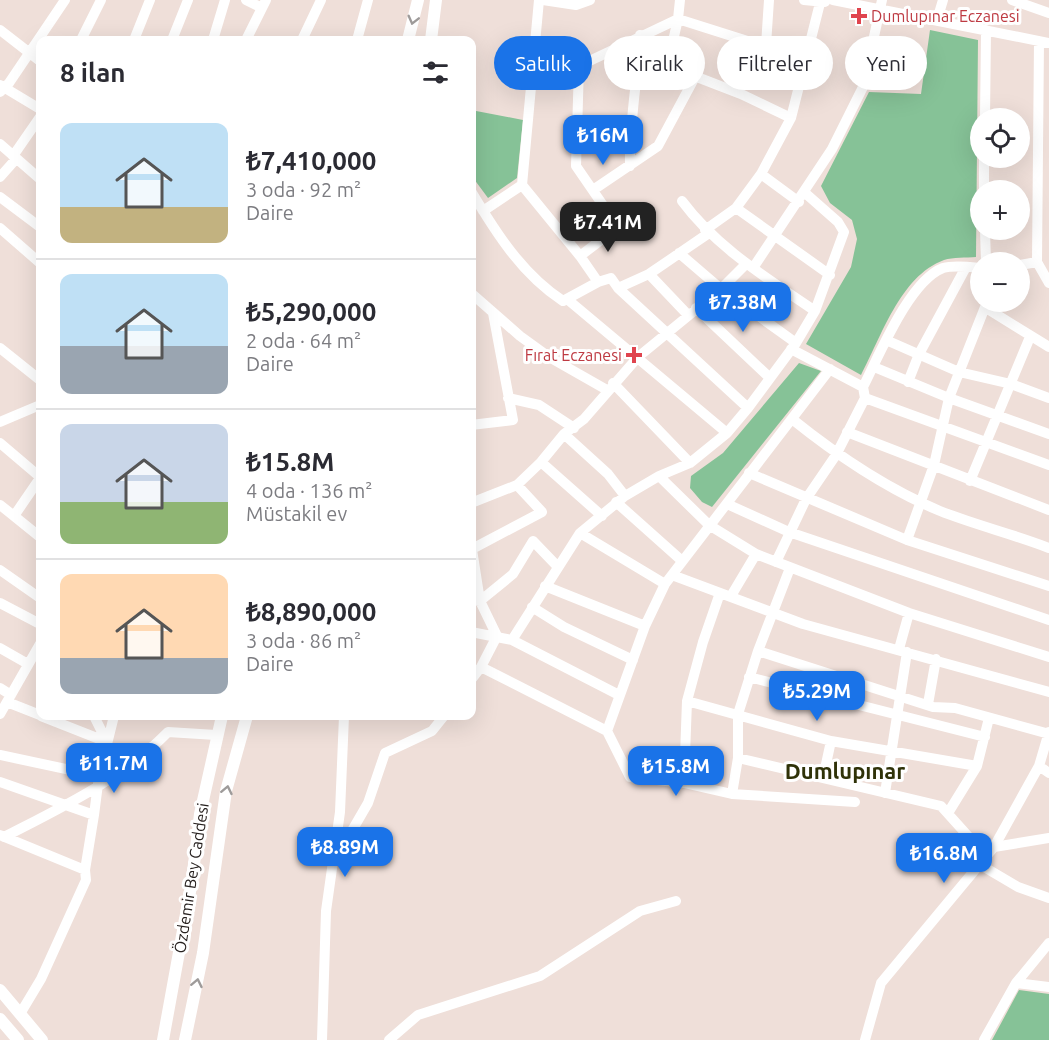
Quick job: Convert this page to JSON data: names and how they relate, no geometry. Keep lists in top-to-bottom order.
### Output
{
  "streets": {
    "main road": ["Özdemir Bey Caddesi"]
  },
  "districts": ["Dumlupınar"],
  "places": {
    "health": ["Dumlupınar Eczanesi", "Fırat Eczanesi"]
  },
  "page": {
    "chip": [
      "Satılık",
      "Kiralık",
      "Filtreler",
      "Yeni"
    ],
    "heading": "8 ilan",
    "map_buttons": ["+", "−"],
    "list": [
      {
        "name": "₺7,410,000",
        "note": "3 oda · 92 m² · Daire"
      },
      {
        "name": "₺5,290,000",
        "note": "2 oda · 64 m² · Daire"
      },
      {
        "name": "₺15.8M",
        "note": "4 oda · 136 m² · Müstakil ev"
      },
      {
        "name": "₺8,890,000",
        "note": "3 oda · 86 m² · Daire"
      }
    ],
    "price": [
      "₺16M",
      "₺7.41M",
      "₺7.38M",
      "₺5.29M",
      "₺11.7M",
      "₺15.8M",
      "₺8.89M",
      "₺16.8M"
    ]
  }
}
